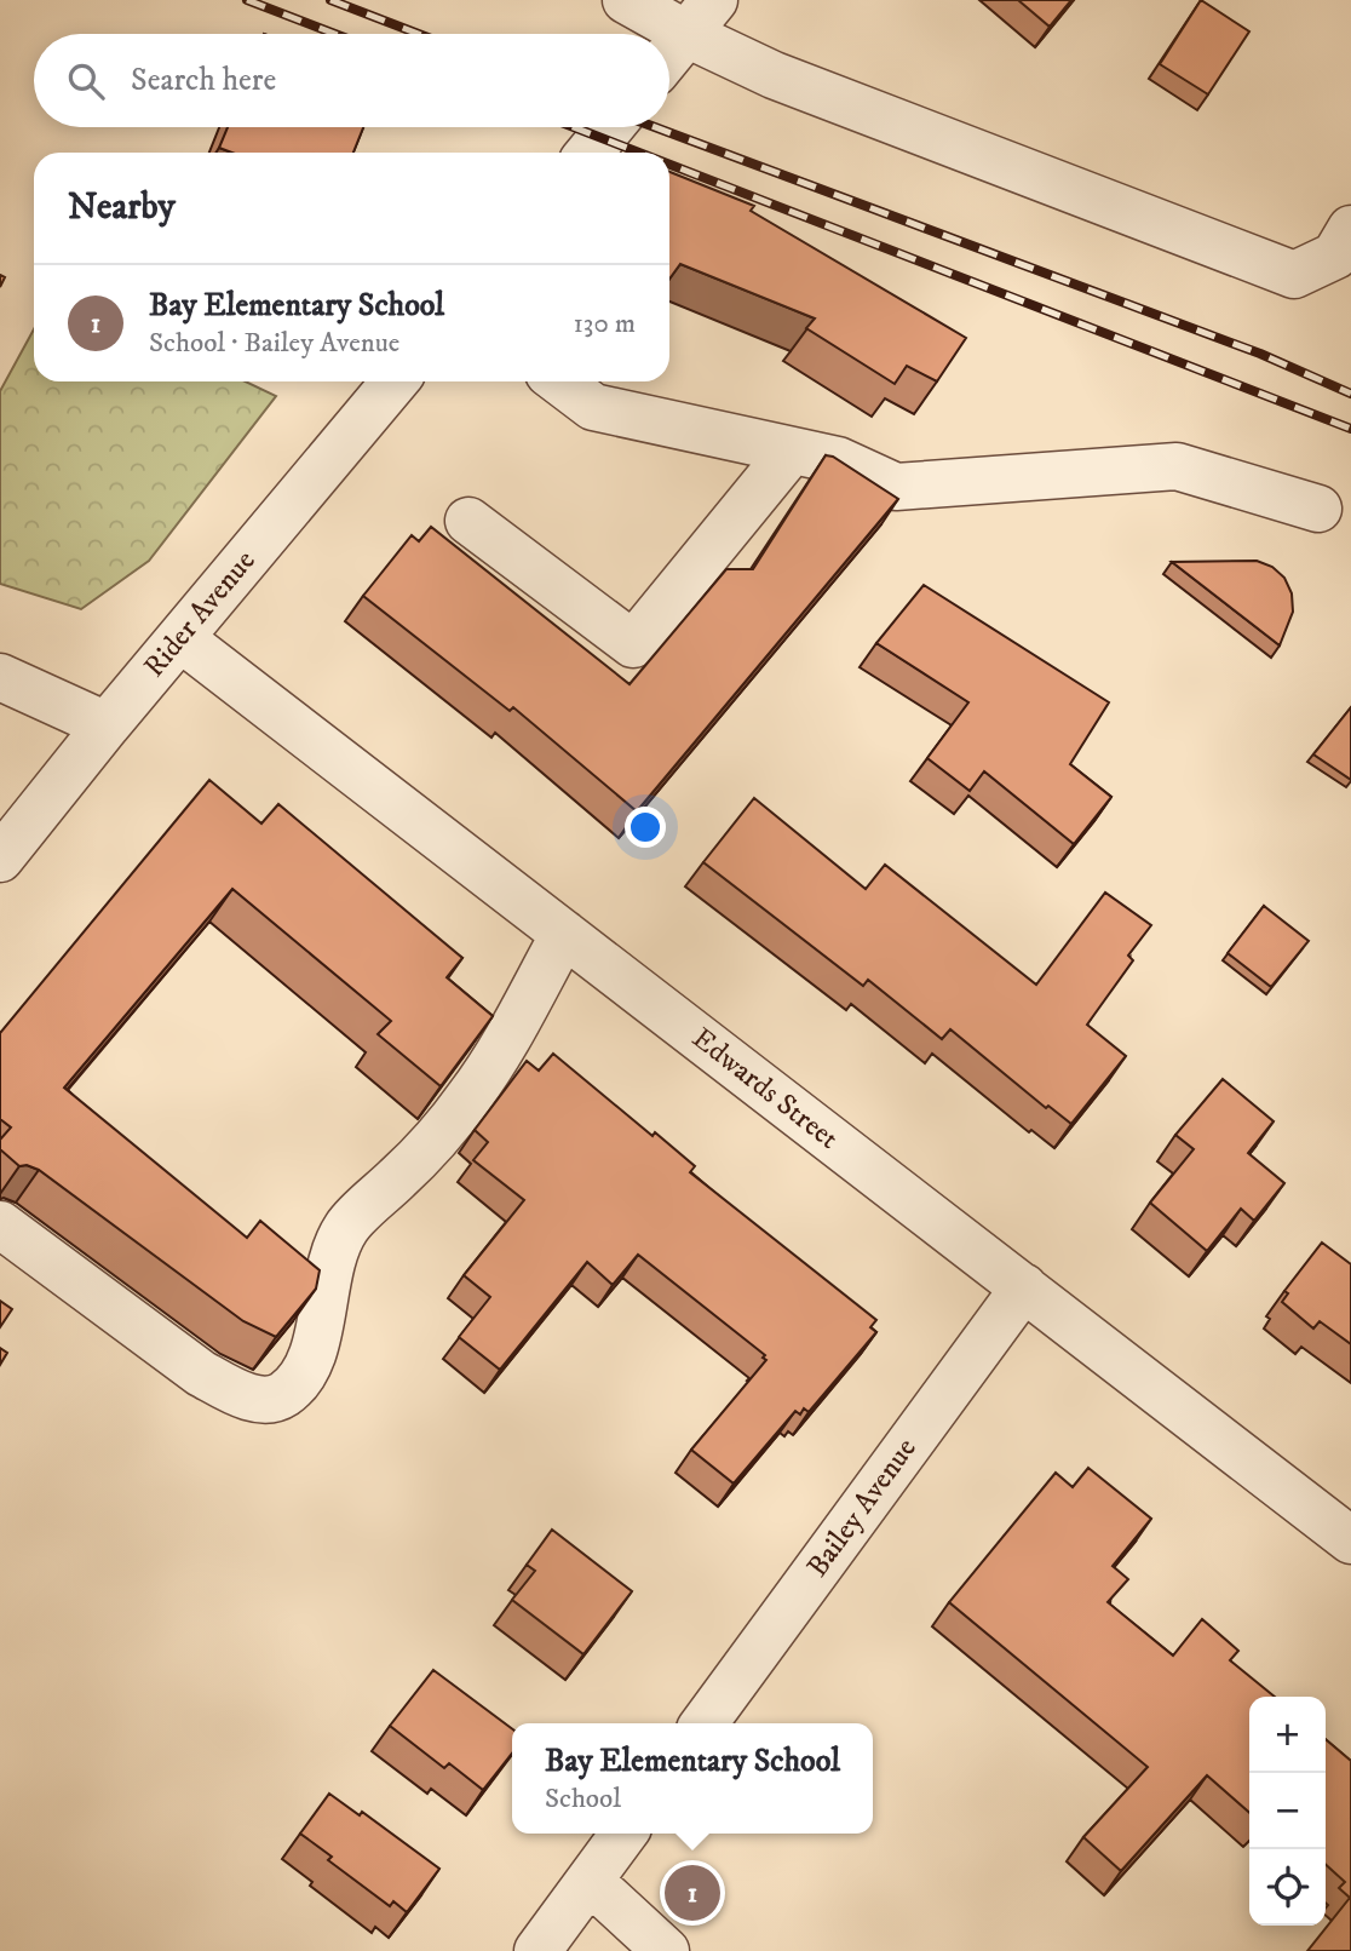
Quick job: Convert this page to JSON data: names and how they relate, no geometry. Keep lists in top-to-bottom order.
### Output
{
  "streets": {
    "street": ["Rider Avenue", "Edwards Street", "Bailey Avenue"]
  },
  "crossings": [
    ["Rider Avenue", "Edwards Street"],
    ["Edwards Street", "Bailey Avenue"]
  ],
  "page": {
    "search": "Search here",
    "heading": "Nearby",
    "list": [
      {
        "mark": "1",
        "name": "Bay Elementary School",
        "note": "School · Bailey Avenue",
        "value": "130 m"
      }
    ],
    "map_buttons": ["+", "−"],
    "popup": ["Bay Elementary School", "School"],
    "pins": "1"
  }
}
